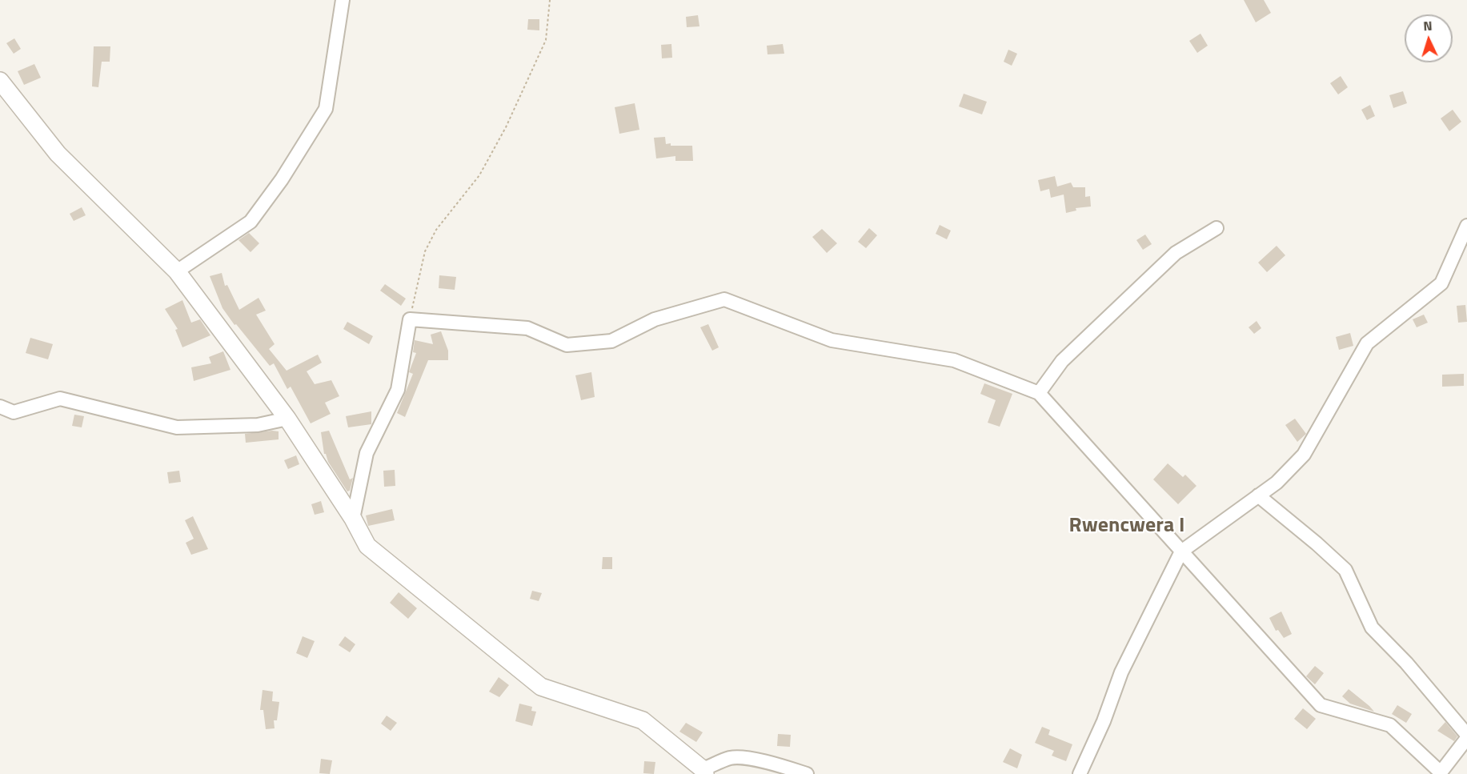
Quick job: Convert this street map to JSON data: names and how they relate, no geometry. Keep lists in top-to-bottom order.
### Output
{
  "districts": ["Rwencwera I"],
  "north": "top"
}
